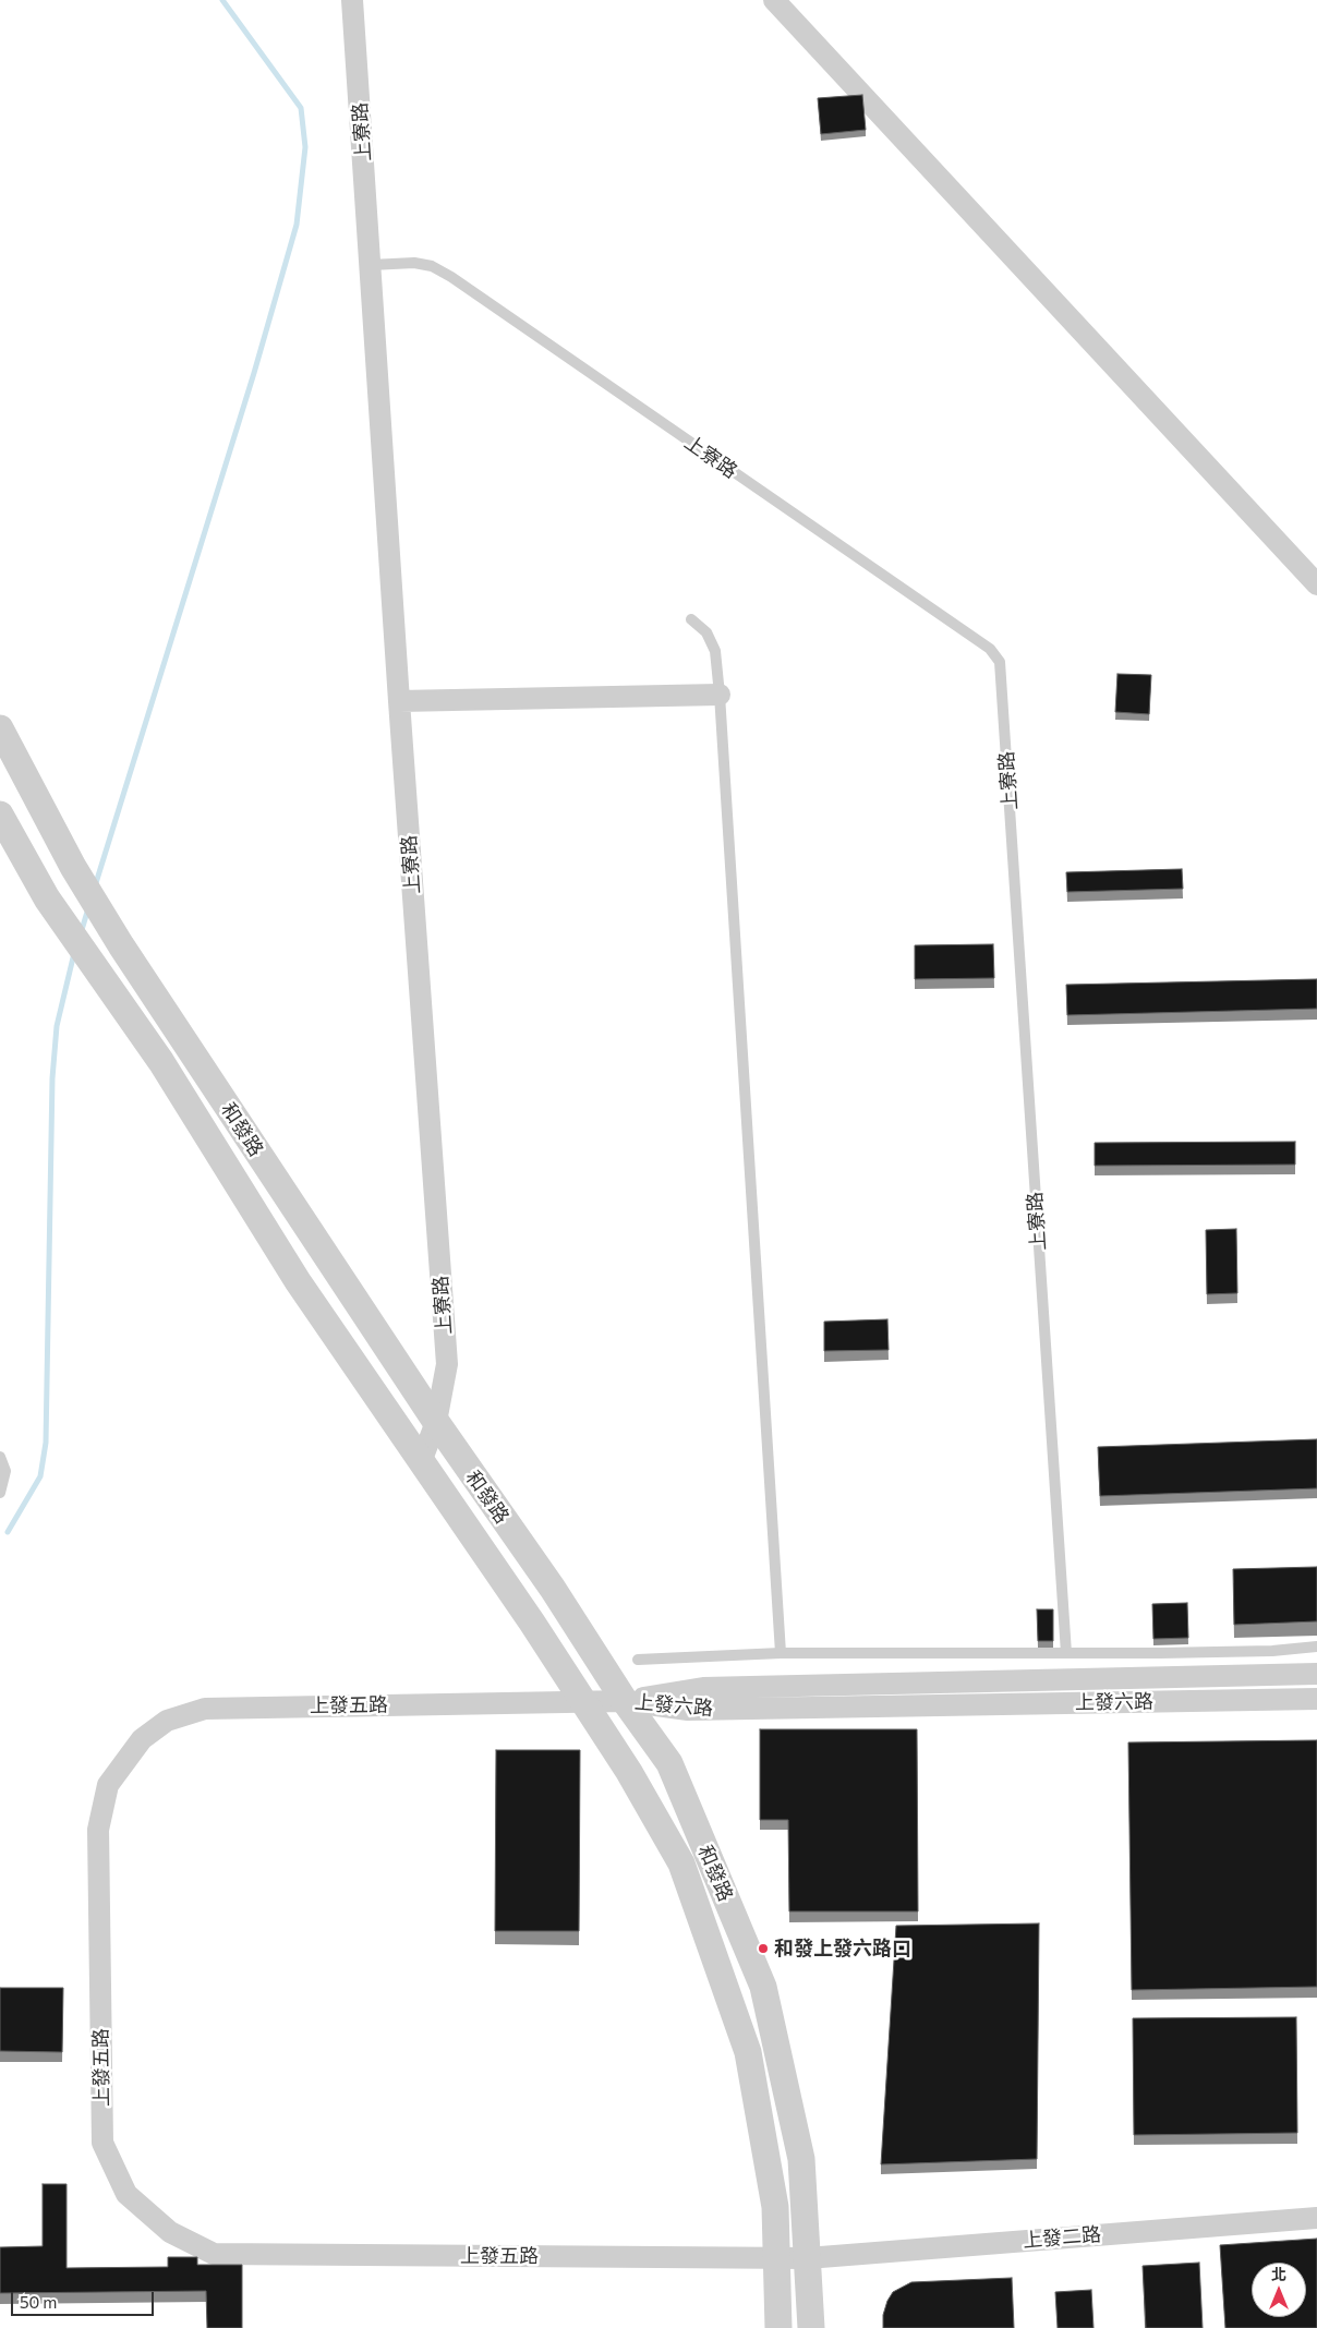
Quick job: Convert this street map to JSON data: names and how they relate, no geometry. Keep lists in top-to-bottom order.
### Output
{
  "streets": {
    "street": [
      "上寮路",
      "和發路",
      "上發六路",
      "上發五路",
      "上發二路"
    ]
  },
  "crossings": [
    ["上寮路", "和發路"],
    ["和發路", "上發六路"],
    ["和發路", "上發五路"],
    ["和發路", "上發二路"],
    ["上發六路", "上發五路"],
    ["上發五路", "上發二路"]
  ],
  "places": ["和發上發六路口"],
  "scale_bar": "50 m",
  "north": "top"
}
